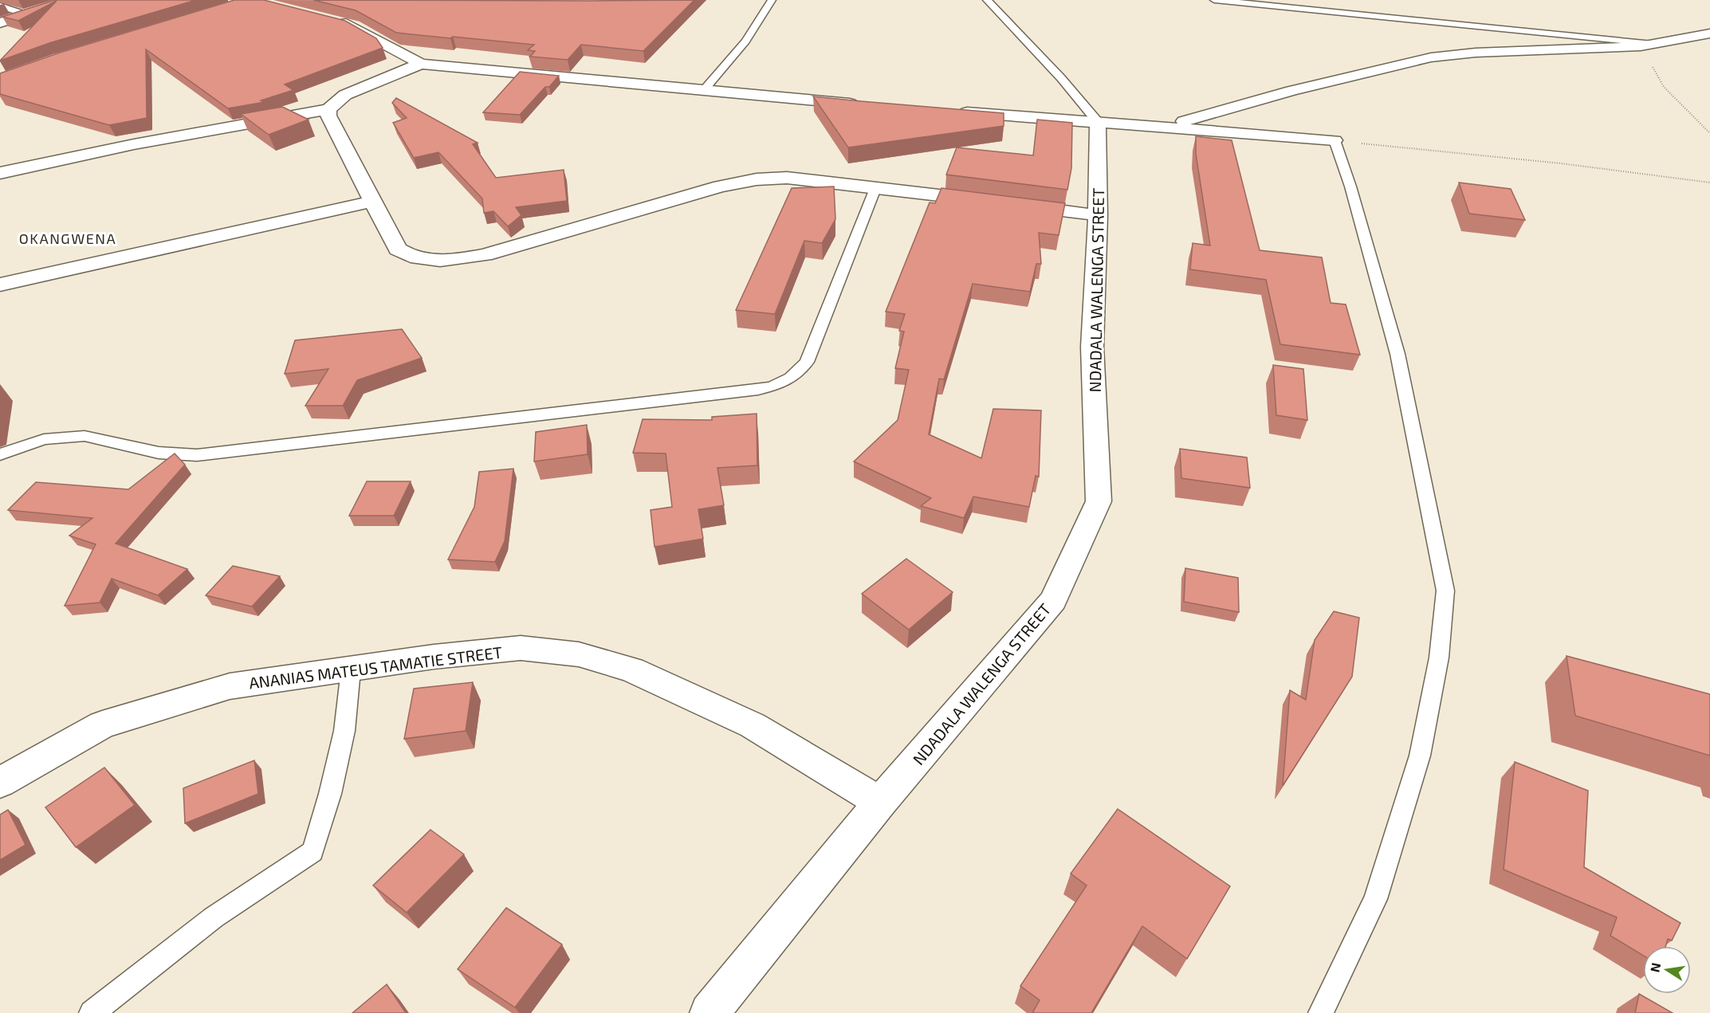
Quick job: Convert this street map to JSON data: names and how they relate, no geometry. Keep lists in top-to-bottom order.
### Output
{
  "streets": {
    "street": ["NDADALA WALENGA STREET", "ANANIAS MATEUS TAMATIE STREET"]
  },
  "crossings": [
    ["NDADALA WALENGA STREET", "ANANIAS MATEUS TAMATIE STREET"]
  ],
  "districts": ["OKANGWENA"],
  "north": "left"
}
